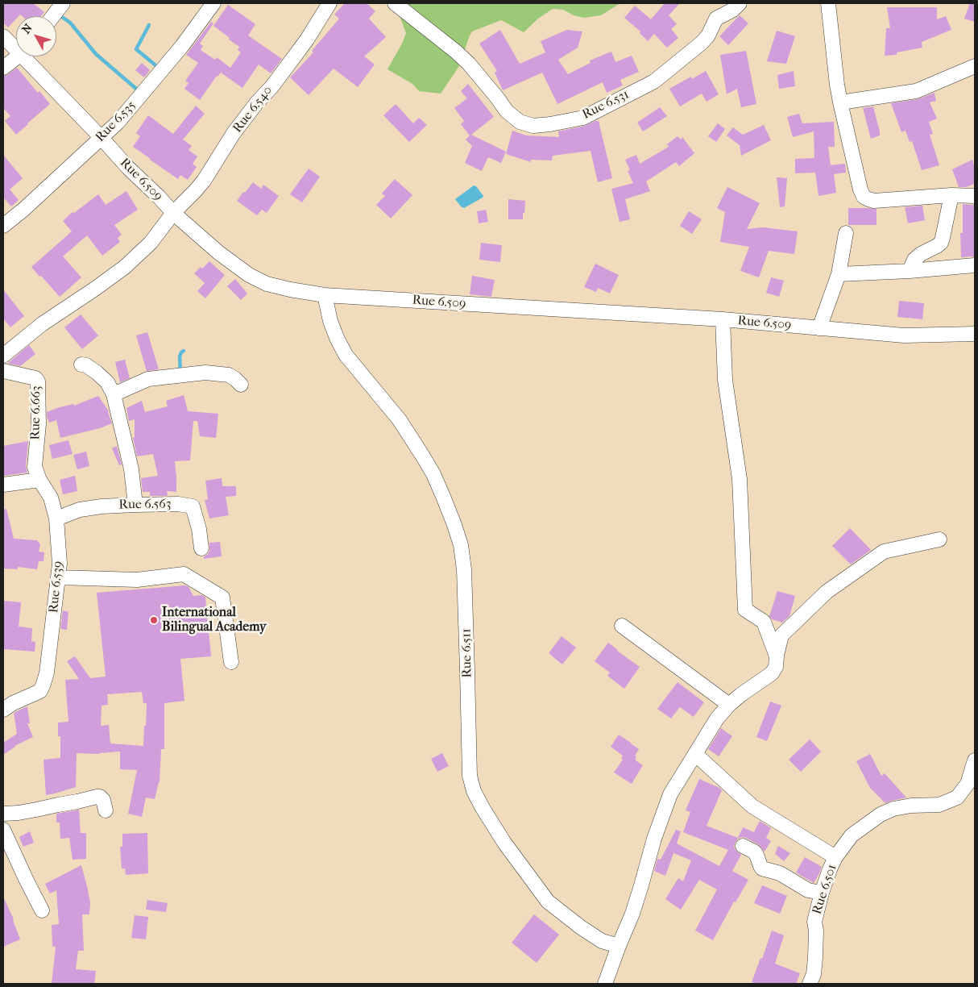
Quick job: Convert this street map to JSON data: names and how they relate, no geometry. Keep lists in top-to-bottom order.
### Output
{
  "streets": {
    "street": [
      "Rue 6.531",
      "Rue 6.540",
      "Rue 6.535",
      "Rue 6.509",
      "Rue 6.663",
      "Rue 6.563",
      "Rue 6.539",
      "Rue 6.511",
      "Rue 6.501"
    ]
  },
  "crossings": [
    ["Rue 6.540", "Rue 6.509"],
    ["Rue 6.535", "Rue 6.509"],
    ["Rue 6.509", "Rue 6.511"],
    ["Rue 6.663", "Rue 6.539"],
    ["Rue 6.563", "Rue 6.539"]
  ],
  "places": ["International Bilingual Academy"],
  "north": "top left"
}
